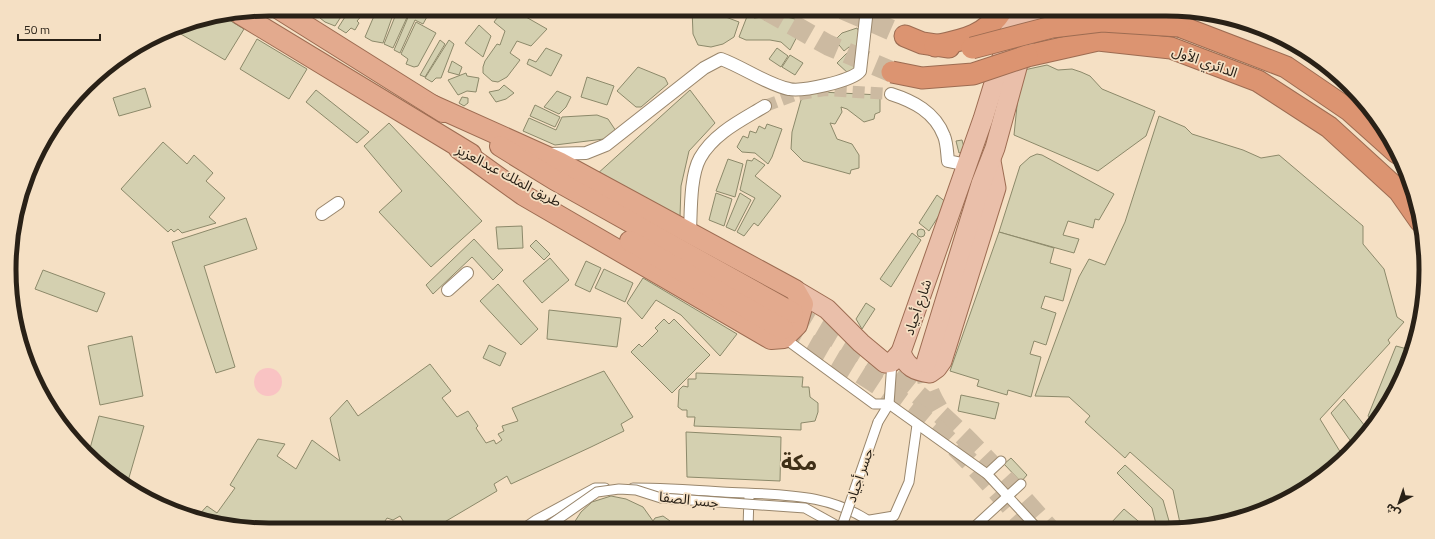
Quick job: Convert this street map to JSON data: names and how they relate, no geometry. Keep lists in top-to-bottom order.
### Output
{
  "streets": {
    "highway": ["الدائري الأول", "طريق الملك عبدالعزيز"],
    "main road": ["شارع أجياد"],
    "street": ["جسر أجياد", "جسر الصفا"]
  },
  "districts": ["مكة"],
  "scale_bar": "50 m",
  "north": "bottom left"
}
